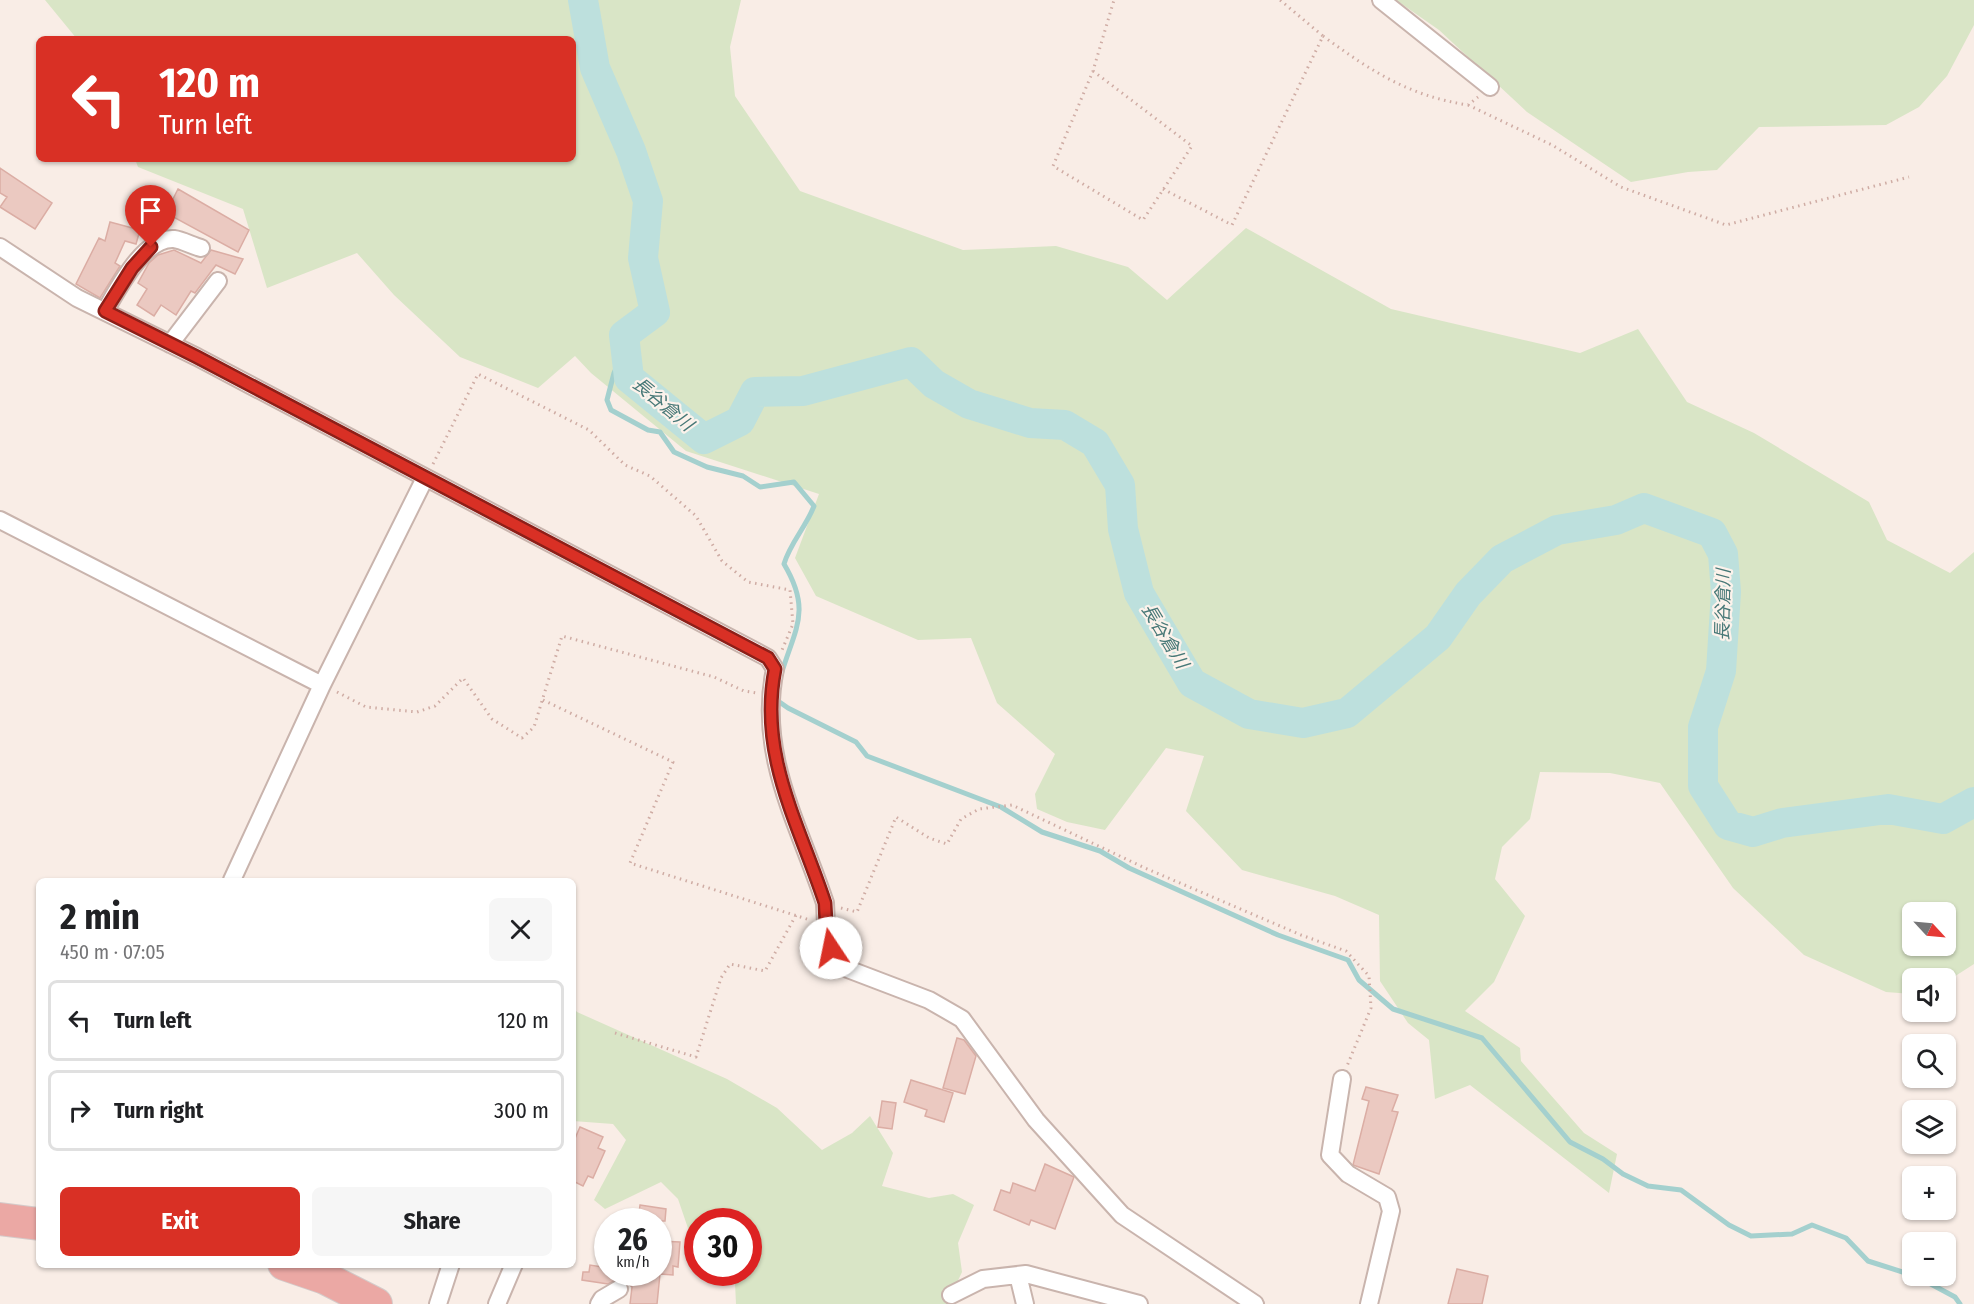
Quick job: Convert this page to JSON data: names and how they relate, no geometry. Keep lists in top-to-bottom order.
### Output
{
  "water": ["長谷倉川"],
  "north": "bottom right",
  "page": {
    "turn": ["120 m", "Turn left"],
    "heading": ["2 min", "450 m · 07:05"],
    "map_buttons": ["+", "−"],
    "list": [
      {
        "name": "Turn left",
        "value": "120 m"
      },
      {
        "name": "Turn right",
        "value": "300 m"
      }
    ],
    "buttons": ["Exit", "Share"],
    "speed": "26 km/h",
    "limit": "30"
  }
}
